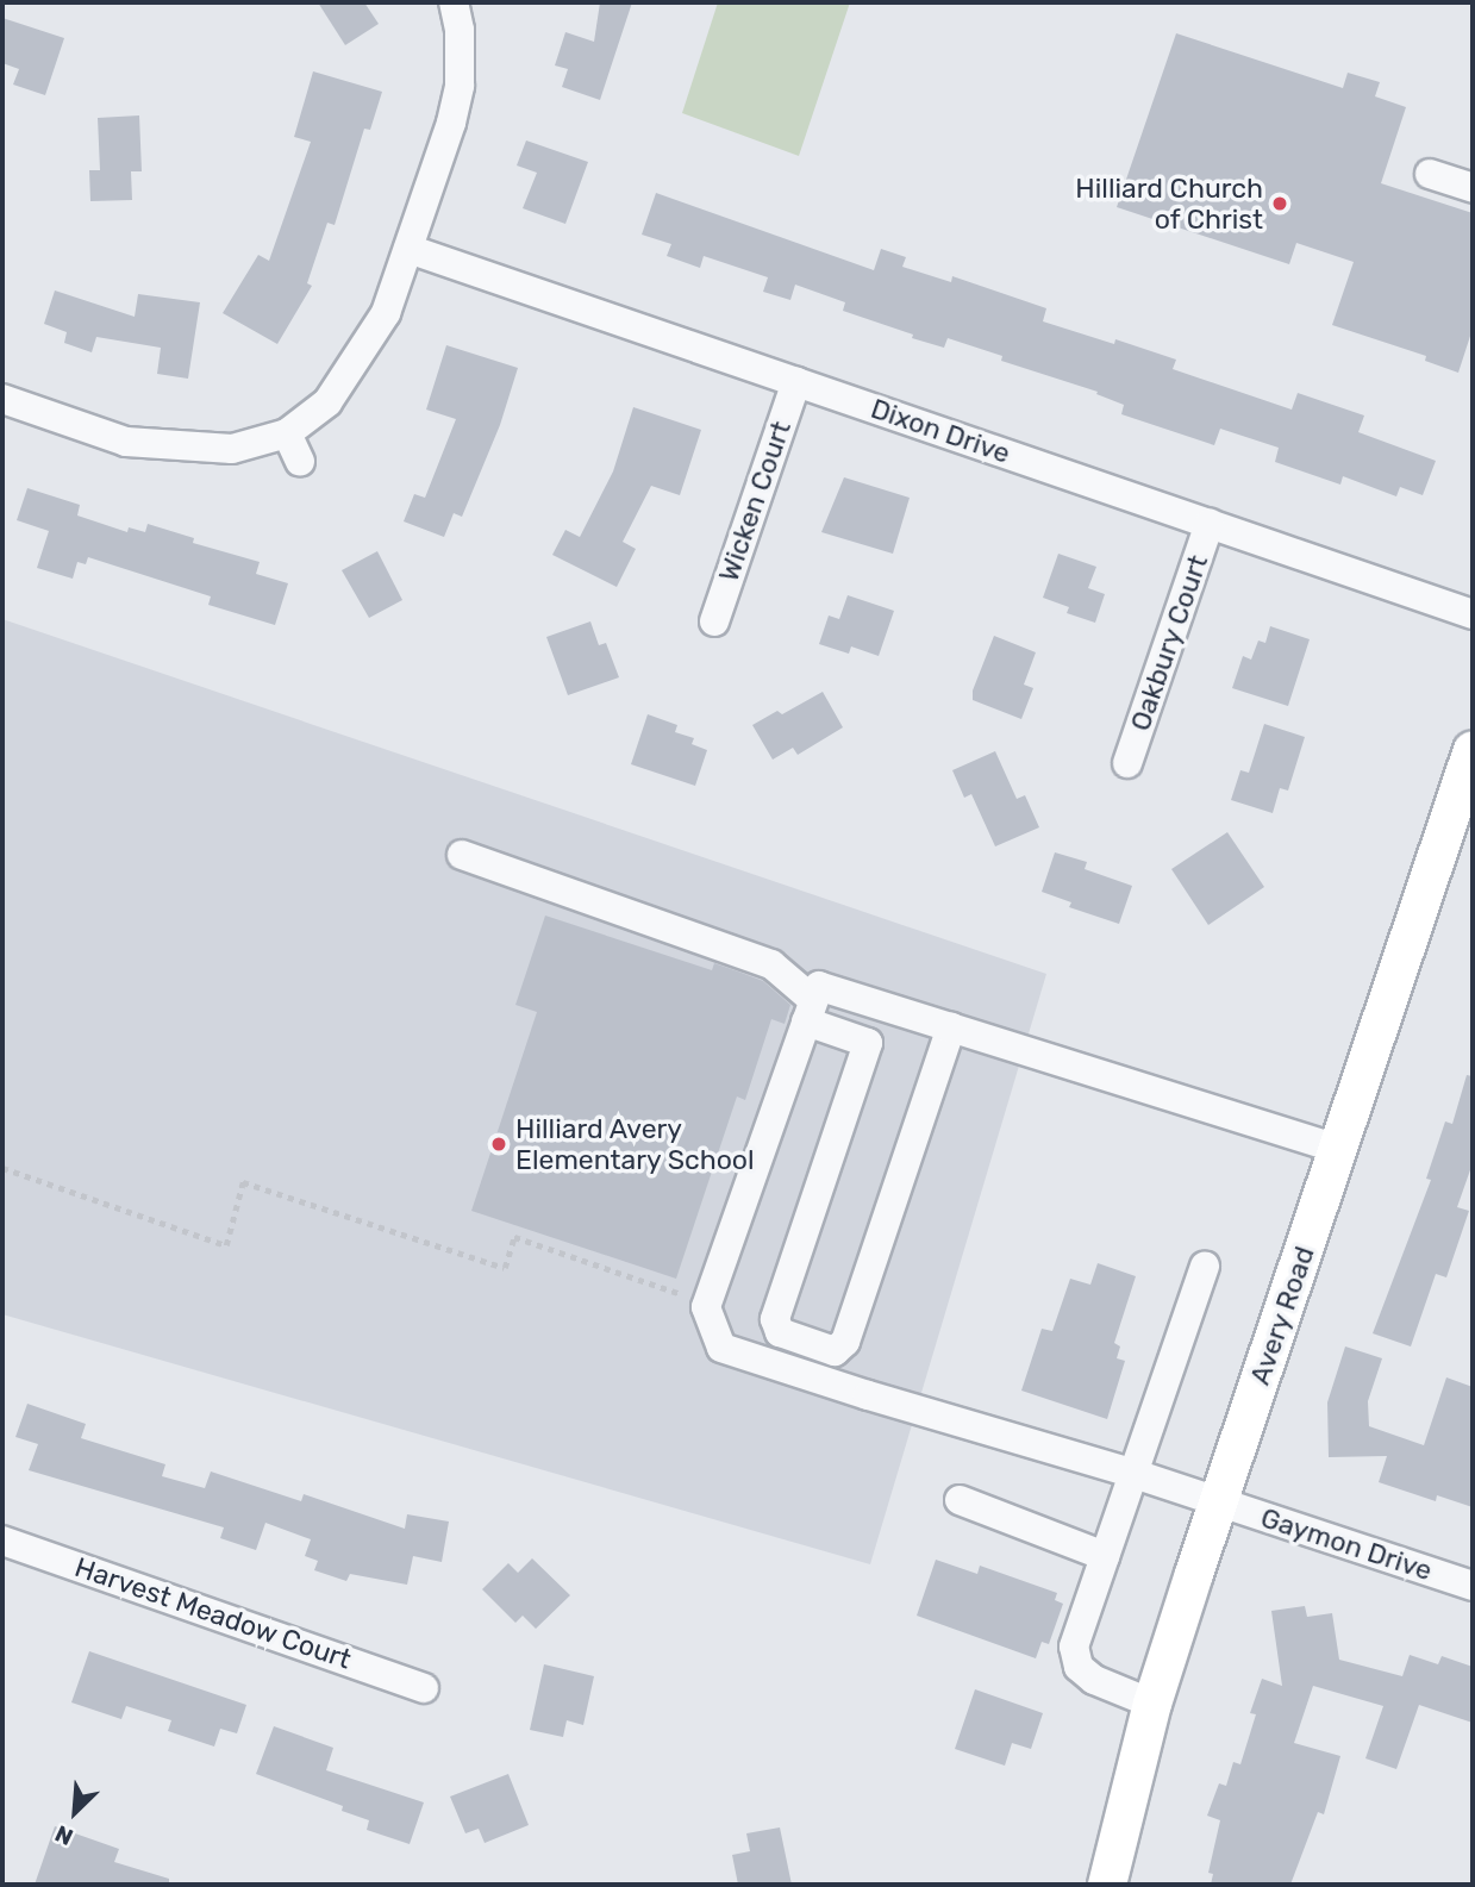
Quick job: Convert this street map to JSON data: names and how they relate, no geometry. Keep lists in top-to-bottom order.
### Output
{
  "streets": {
    "main road": ["Avery Road"],
    "street": [
      "Dixon Drive",
      "Wicken Court",
      "Oakbury Court",
      "Gaymon Drive",
      "Harvest Meadow Court"
    ]
  },
  "crossings": [
    ["Dixon Drive", "Wicken Court"],
    ["Dixon Drive", "Oakbury Court"],
    ["Avery Road", "Gaymon Drive"]
  ],
  "places": ["Hilliard Church of Christ", "Hilliard Avery Elementary School"],
  "north": "bottom left"
}
